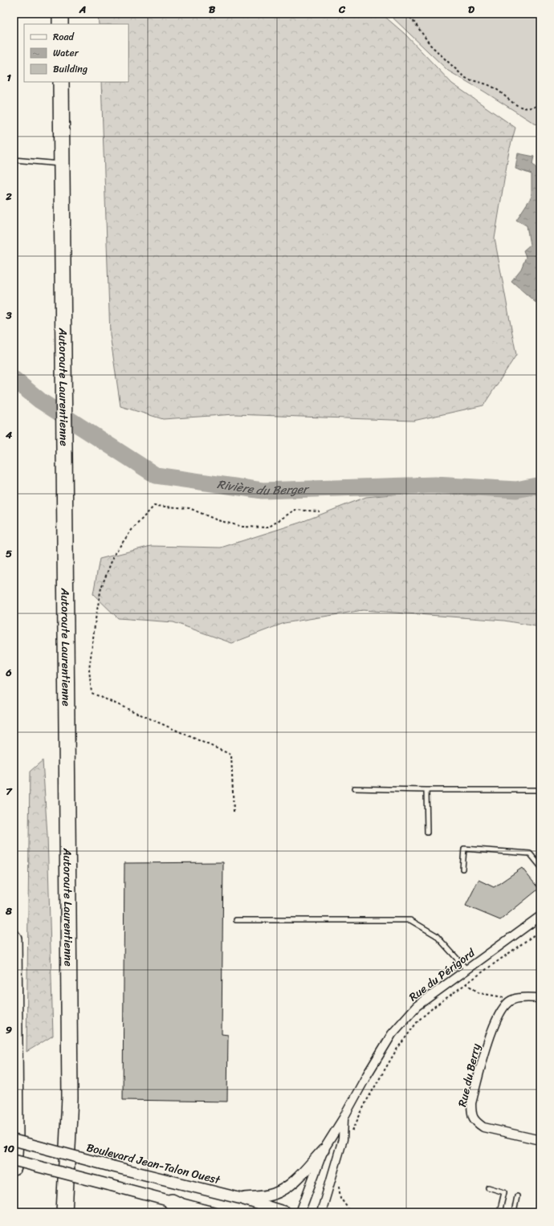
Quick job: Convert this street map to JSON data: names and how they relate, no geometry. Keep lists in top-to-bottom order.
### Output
{
  "streets": {
    "highway": ["Autoroute Laurentienne"],
    "street": ["Rue du Périgord", "Rue du Berry", "Boulevard Jean-Talon Ouest"]
  },
  "water": ["Rivière du Berger"],
  "legend": ["Road", "Water", "Building"],
  "grid": {
    "columns": [
      "A",
      "B",
      "C",
      "D"
    ],
    "rows": [
      "1",
      "2",
      "3",
      "4",
      "5",
      "6",
      "7",
      "8",
      "9",
      "10"
    ]
  }
}
